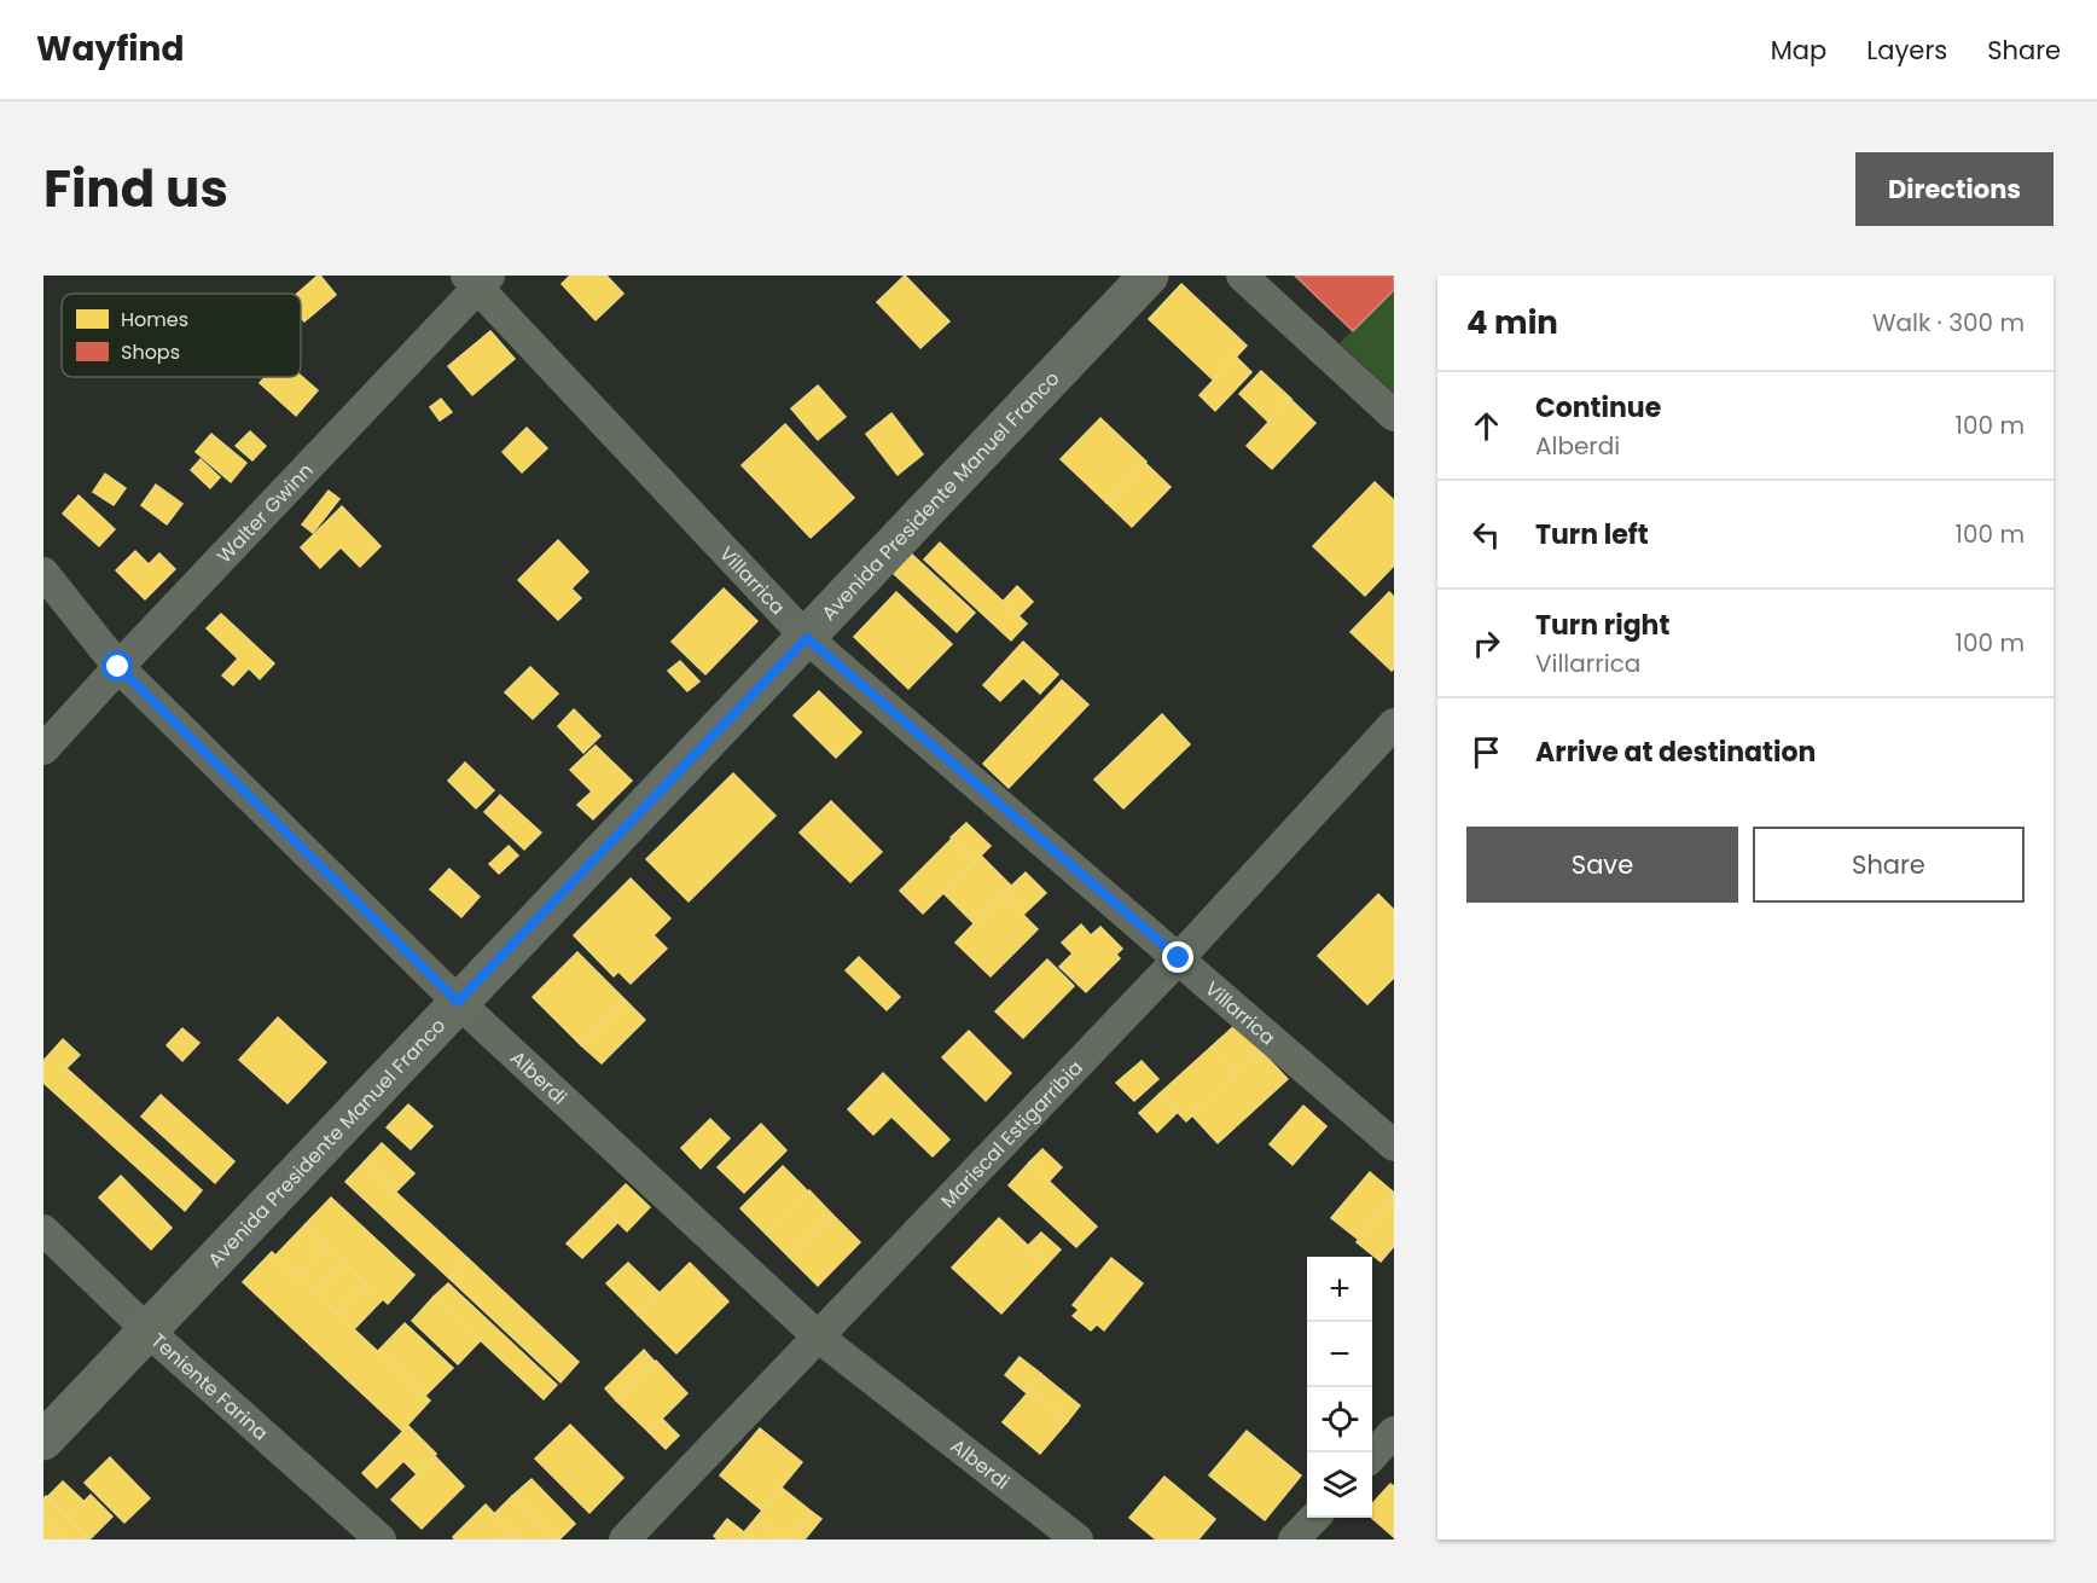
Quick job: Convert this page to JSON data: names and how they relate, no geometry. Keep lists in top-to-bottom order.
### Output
{
  "streets": {
    "main road": ["Avenida Presidente Manuel Franco"],
    "street": [
      "Walter Gwinn",
      "Villarrica",
      "Alberdi",
      "Mariscal Estigarribia",
      "Teniente Farina"
    ]
  },
  "crossings": [
    ["Avenida Presidente Manuel Franco", "Villarrica"],
    ["Avenida Presidente Manuel Franco", "Alberdi"],
    ["Avenida Presidente Manuel Franco", "Teniente Farina"],
    ["Walter Gwinn", "Villarrica"],
    ["Walter Gwinn", "Alberdi"],
    ["Villarrica", "Mariscal Estigarribia"],
    ["Alberdi", "Mariscal Estigarribia"]
  ],
  "legend": ["Homes", "Shops"],
  "page": {
    "header": "Wayfind",
    "nav": ["Map", "Layers", "Share"],
    "title": "Find us",
    "buttons": [
      "Directions",
      ["Save", "Share"]
    ],
    "heading": ["4 min", "Walk · 300 m"],
    "list": [
      ["Continue", "Alberdi", "100 m"],
      ["Turn left", "100 m"],
      ["Turn right", "Villarrica", "100 m"],
      "Arrive at destination"
    ],
    "map_buttons": ["+", "−"]
  }
}
